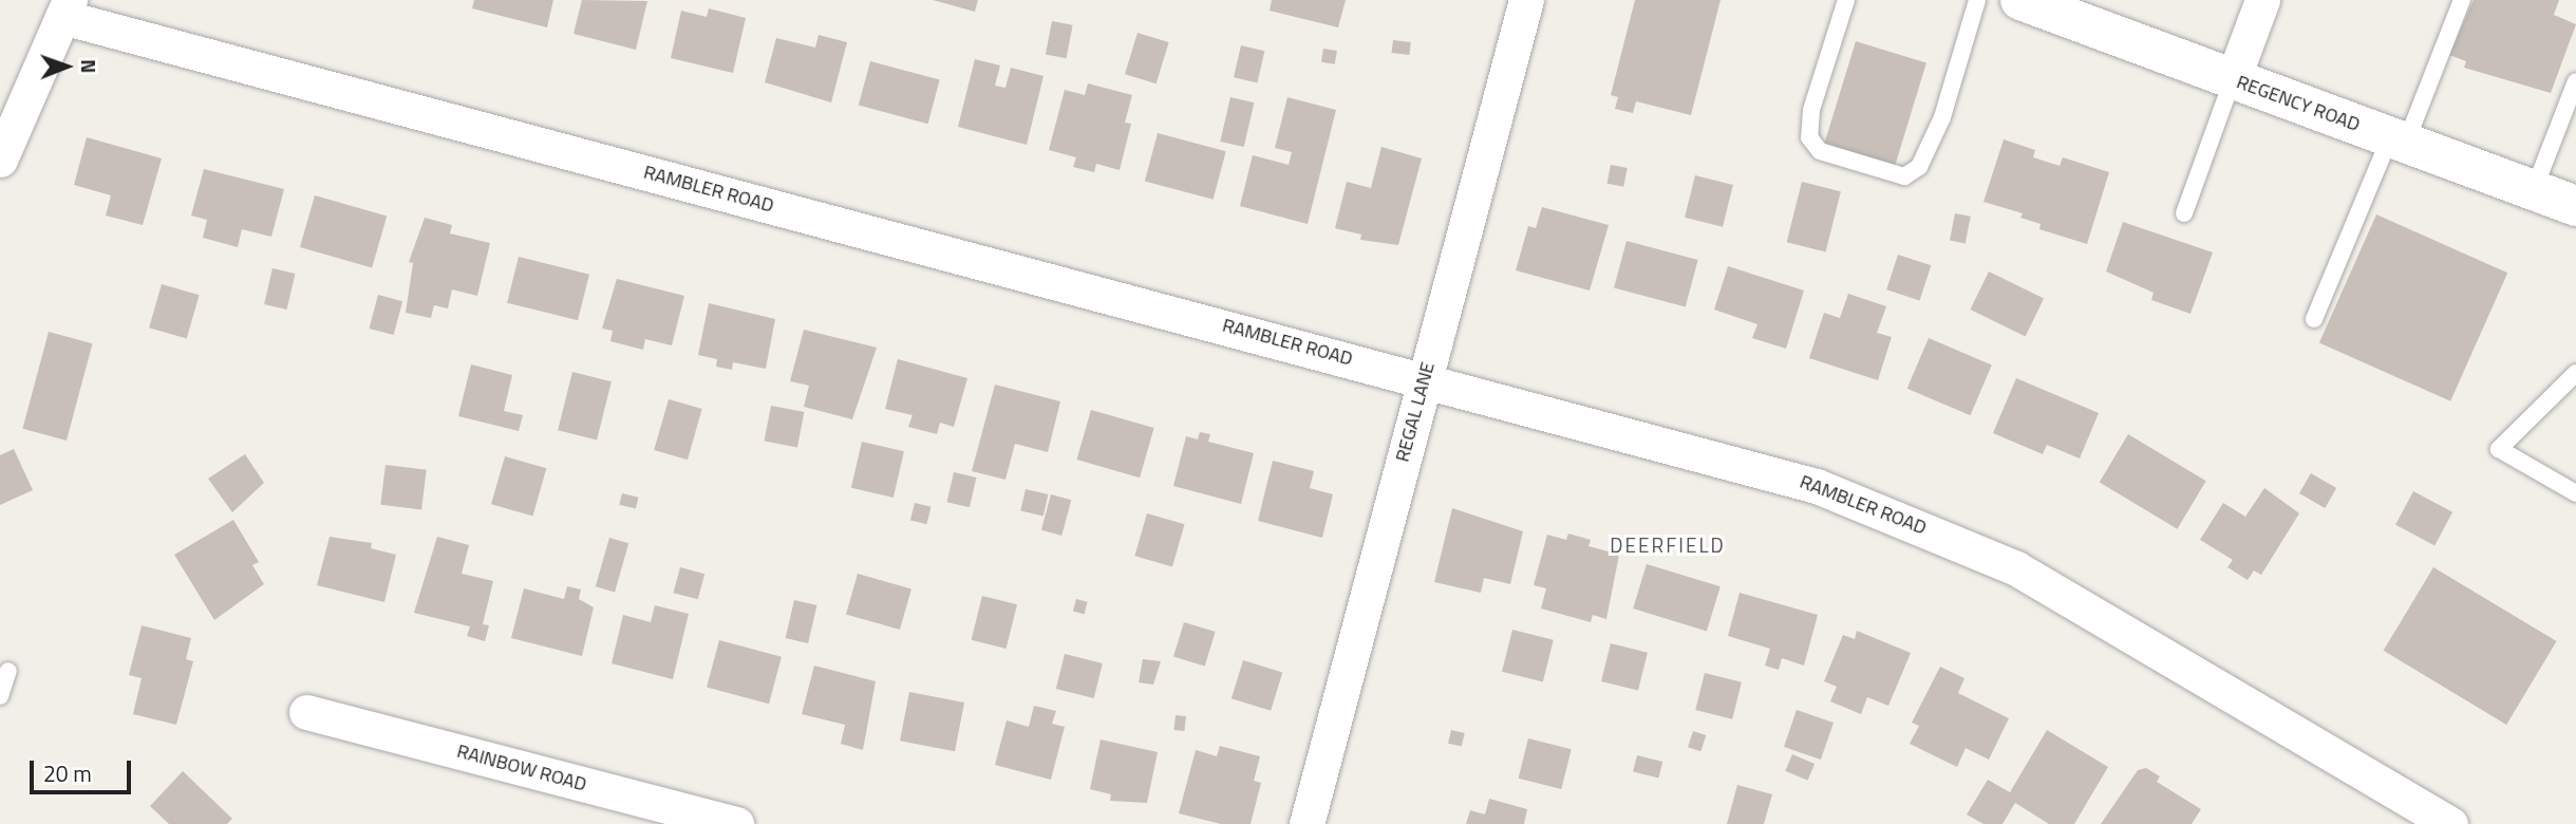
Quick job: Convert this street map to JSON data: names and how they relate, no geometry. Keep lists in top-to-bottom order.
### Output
{
  "streets": {
    "street": [
      "REGENCY ROAD",
      "RAMBLER ROAD",
      "REGAL LANE",
      "RAINBOW ROAD"
    ]
  },
  "crossings": [
    ["RAMBLER ROAD", "REGAL LANE"]
  ],
  "districts": ["DEERFIELD"],
  "scale_bar": "20 m",
  "north": "right"
}
